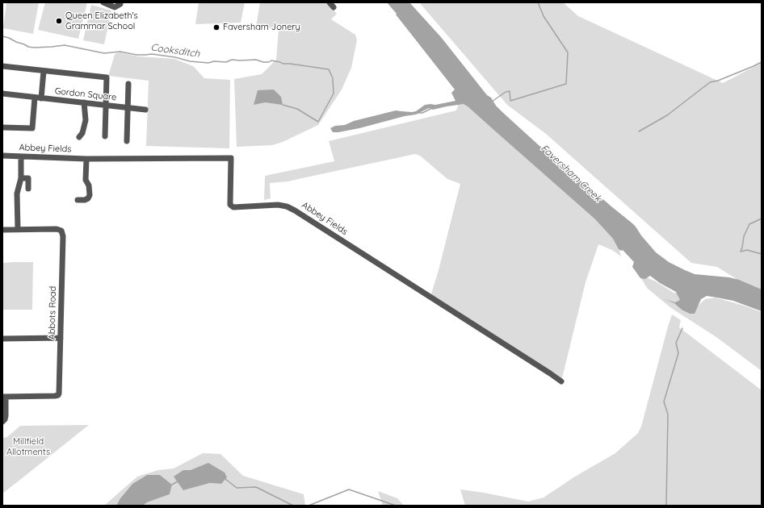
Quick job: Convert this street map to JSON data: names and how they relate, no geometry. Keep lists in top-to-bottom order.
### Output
{
  "streets": {
    "street": ["Gordon Square", "Abbey Fields", "Abbots Road"]
  },
  "water": ["Cooksditch", "Faversham Creek"],
  "parks": ["Millfield Allotments"],
  "places": ["Queen Elizabeth's Grammar School", "Faversham Jonery"]
}
